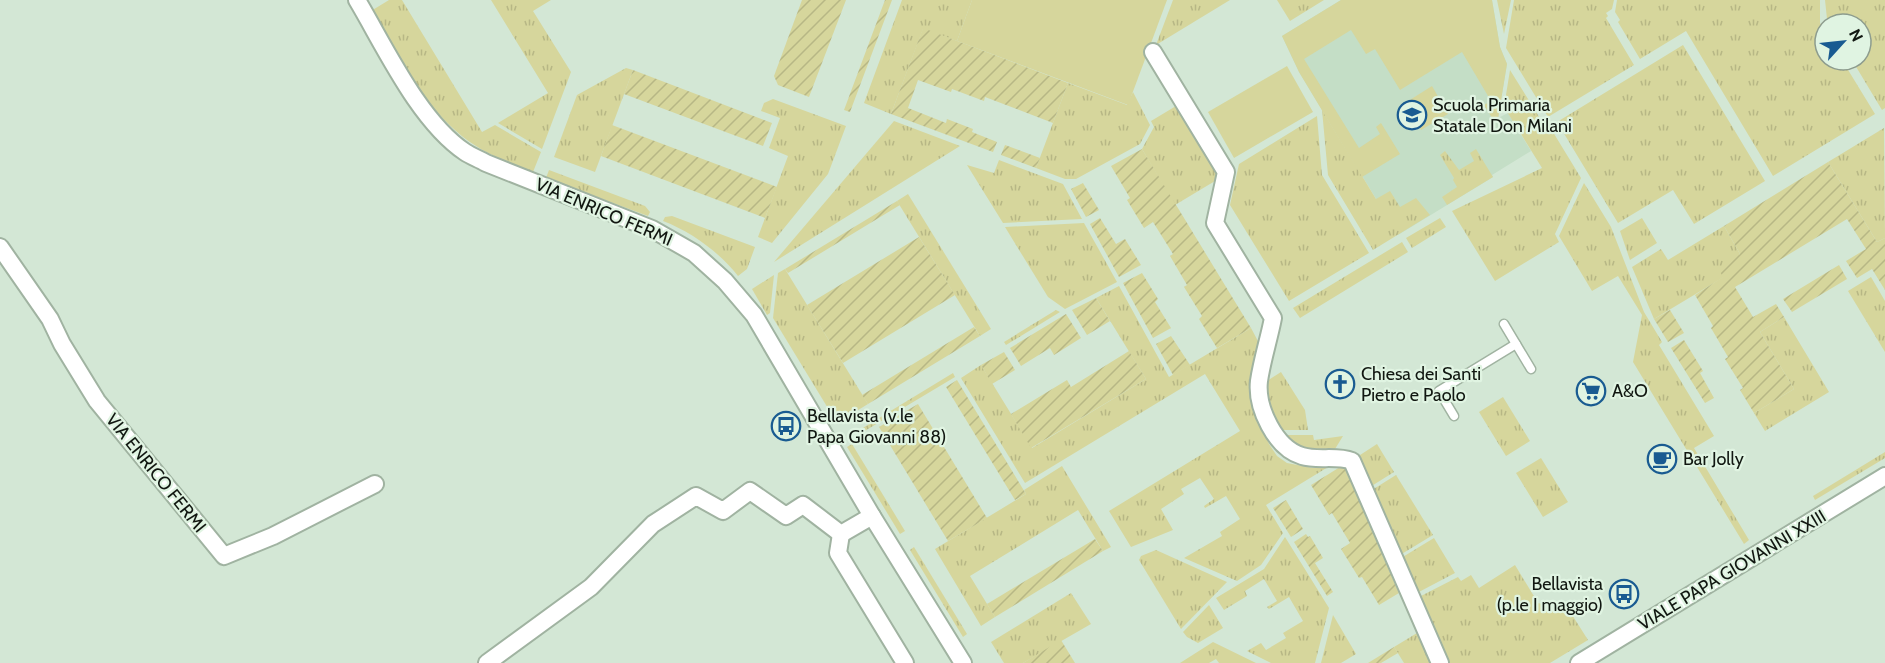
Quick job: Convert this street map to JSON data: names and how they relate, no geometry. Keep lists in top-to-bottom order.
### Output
{
  "streets": {
    "street": ["VIA ENRICO FERMI", "VIALE PAPA GIOVANNI XXIII"]
  },
  "places": {
    "school or university": ["Scuola Primaria Statale Don Milani"],
    "church": ["Chiesa dei Santi Pietro e Paolo"],
    "supermarket": ["A&O"],
    "bus stop": ["Bellavista (v.le Papa Giovanni 88)", "Bellavista (p.le I maggio)"],
    "cafe": ["Bar Jolly"]
  },
  "north": "top right"
}
